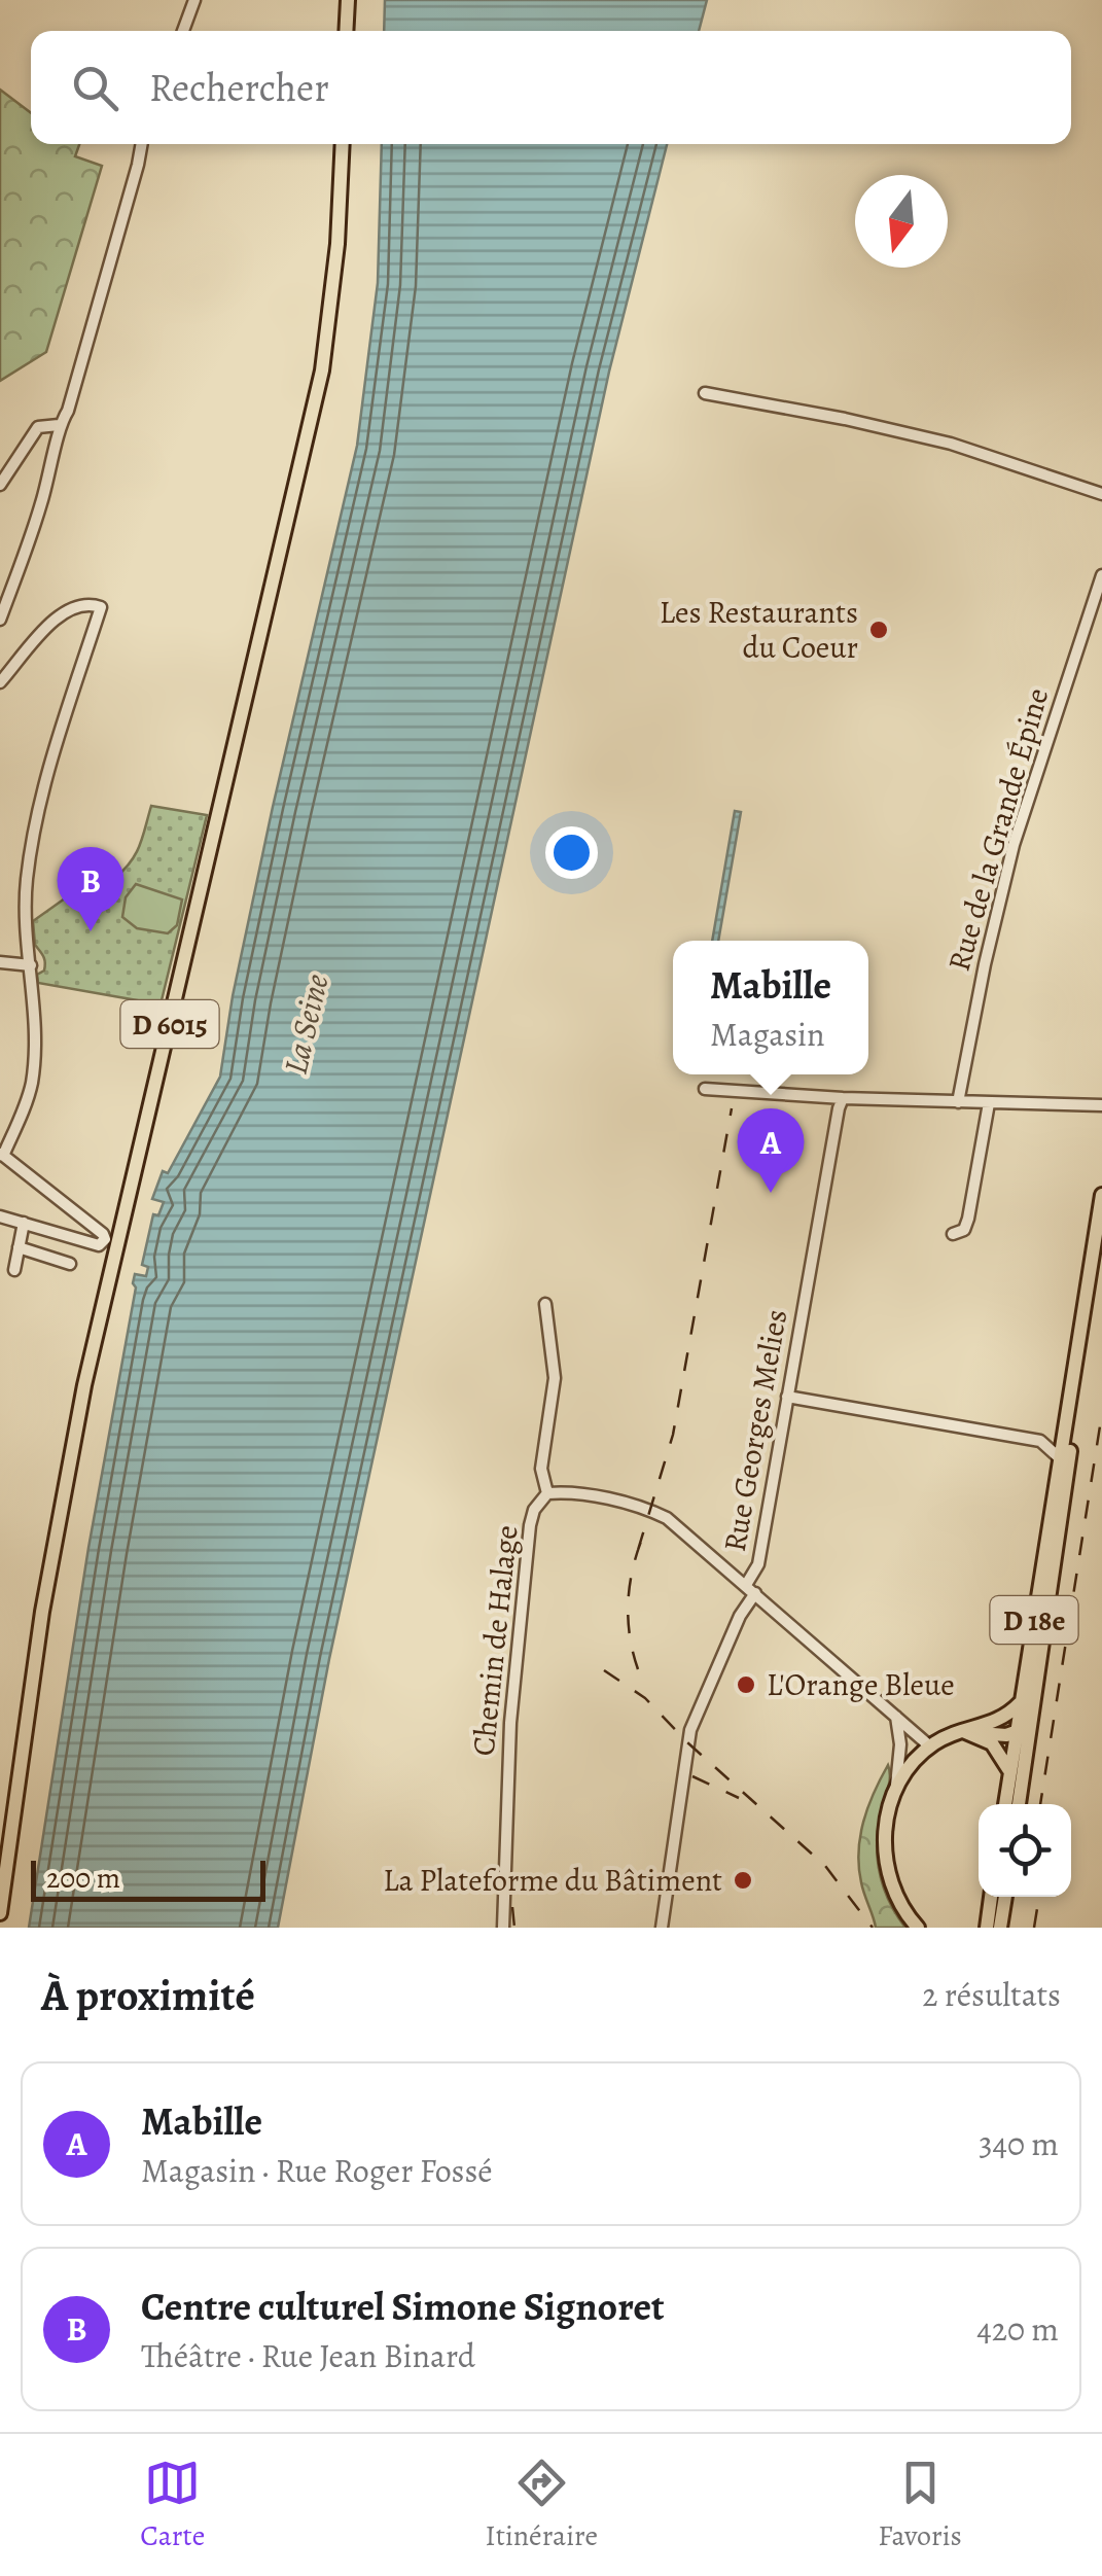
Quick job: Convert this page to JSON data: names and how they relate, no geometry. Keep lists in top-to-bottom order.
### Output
{
  "streets": {
    "main road": ["D 6015", "D 18e"],
    "street": ["Rue de la Grande Épine", "Rue Georges Melies", "Chemin de Halage"]
  },
  "water": ["La Seine"],
  "places": ["Les Restaurants du Coeur", "L'Orange Bleue", "La Plateforme du Bâtiment"],
  "scale_bar": "200 m",
  "north": "bottom",
  "page": {
    "search": "Rechercher",
    "pins": ["B", "A"],
    "popup": ["Mabille", "Magasin"],
    "scale": "200 m",
    "heading": ["À proximité", "2 résultats"],
    "list": [
      {
        "mark": "A",
        "name": "Mabille",
        "note": "Magasin · Rue Roger Fossé",
        "value": "340 m"
      },
      {
        "mark": "B",
        "name": "Centre culturel Simone Signoret",
        "note": "Théâtre · Rue Jean Binard",
        "value": "420 m"
      }
    ],
    "nav": ["Carte", "Itinéraire", "Favoris"]
  }
}
